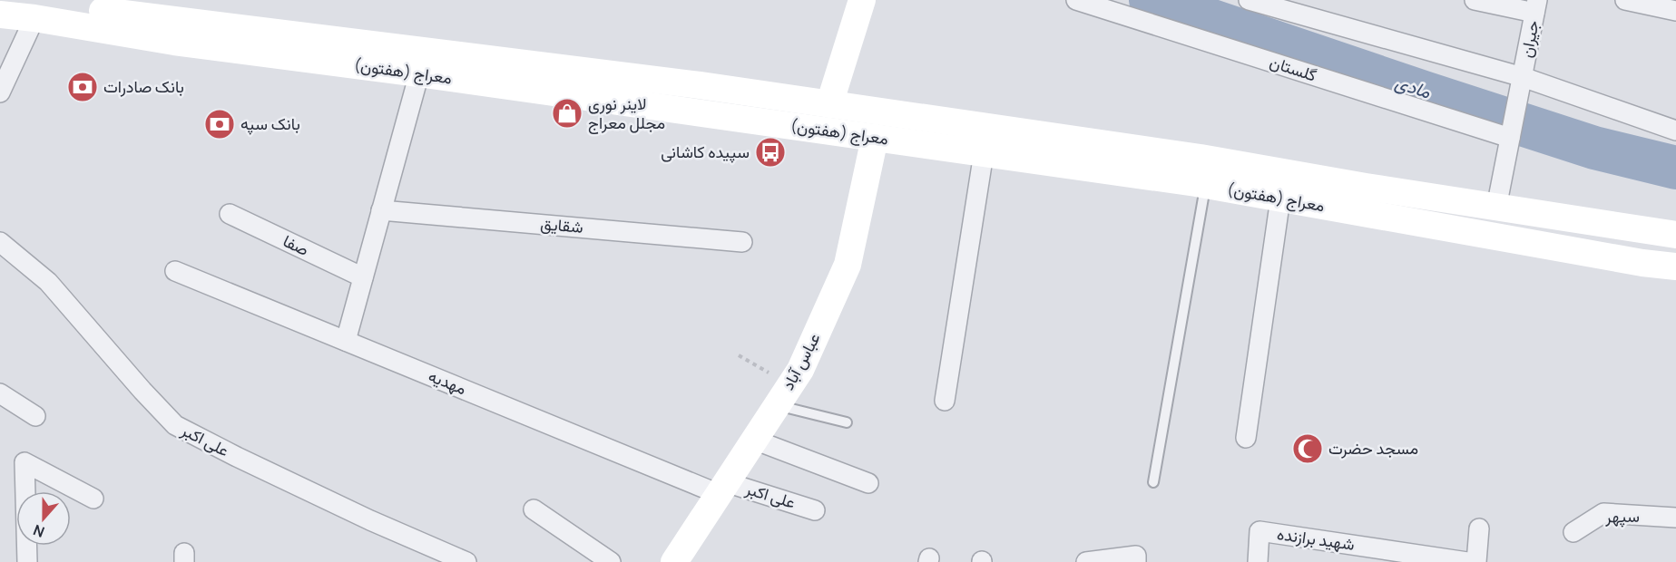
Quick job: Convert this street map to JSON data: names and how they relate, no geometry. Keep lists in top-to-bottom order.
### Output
{
  "streets": {
    "main road": ["معراج (هفتون)", "عباس آباد"],
    "street": [
      "جیران",
      "گلستان",
      "شقایق",
      "صفا",
      "مهدیه",
      "علی اکبر",
      "سپهر",
      "شهید برازنده"
    ]
  },
  "crossings": [
    ["جیران", "گلستان"],
    ["جیران", "معراج (هفتون)"],
    ["معراج (هفتون)", "عباس آباد"],
    ["عباس آباد", "مهدیه"],
    ["عباس آباد", "علی اکبر"],
    ["مهدیه", "علی اکبر"]
  ],
  "water": ["مادی"],
  "places": {
    "bank": ["بانک صادرات", "بانک سپه"],
    "shop": ["لاینر نوری مجلل معراج"],
    "bus stop": ["سپیده کاشانی"],
    "mosque": ["مسجد حضرت"]
  },
  "north": "bottom"
}
